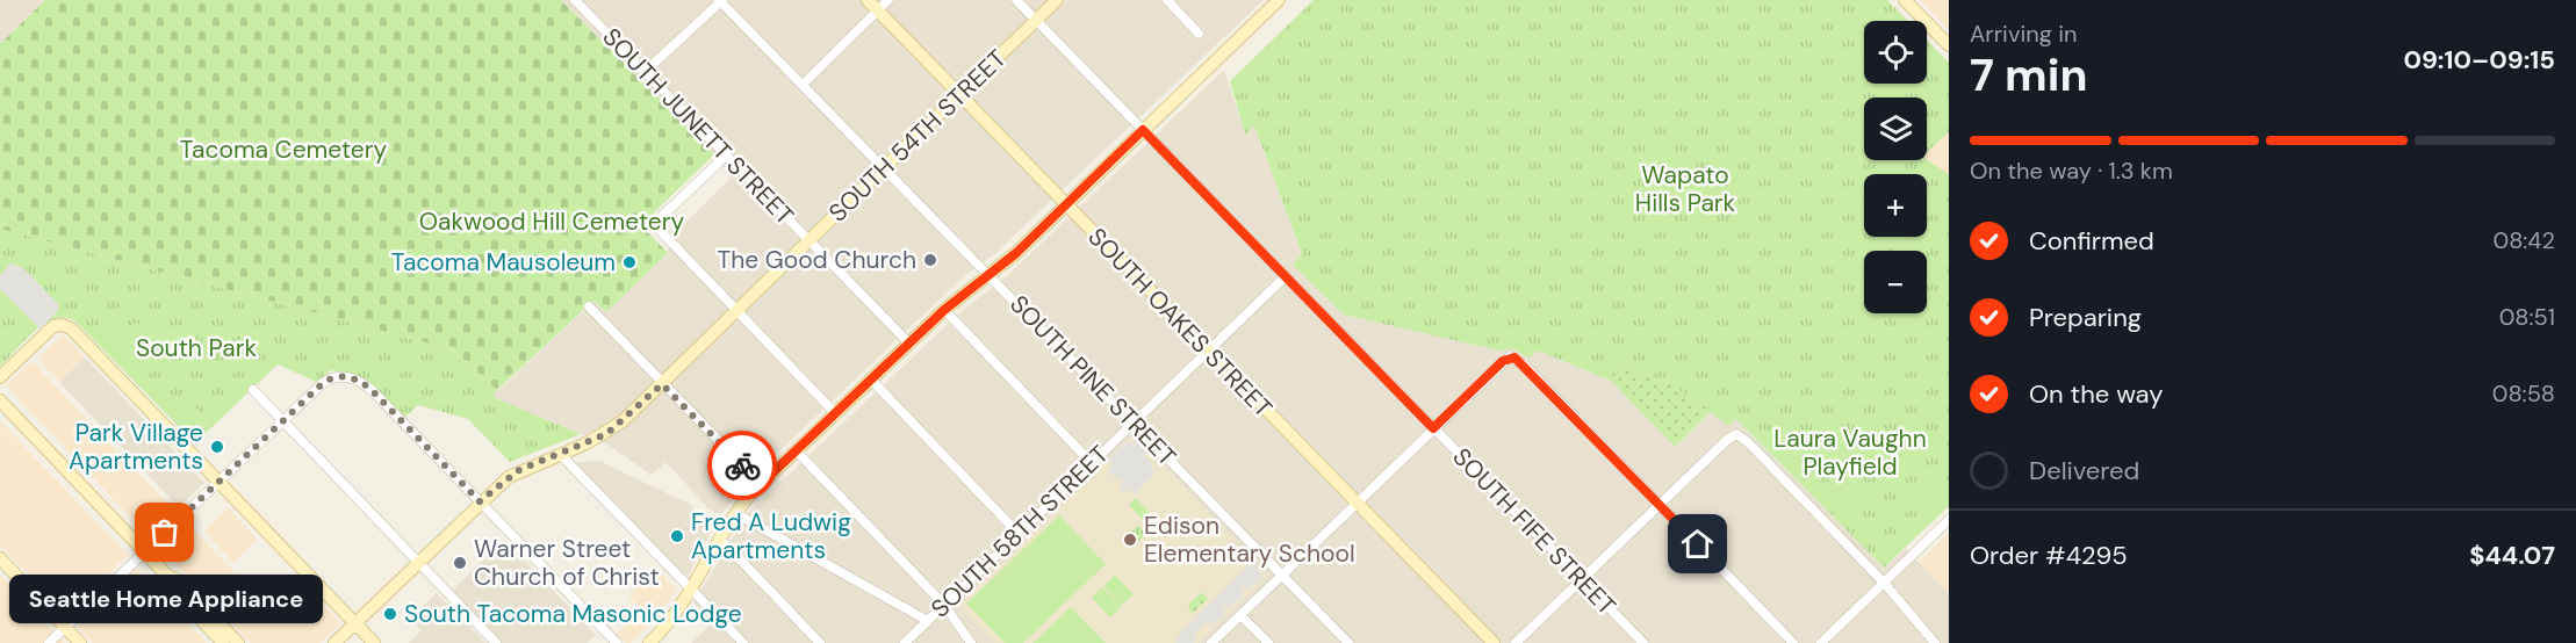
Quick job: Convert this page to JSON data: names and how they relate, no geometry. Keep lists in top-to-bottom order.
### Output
{
  "streets": {
    "street": [
      "SOUTH JUNETT STREET",
      "SOUTH 54TH STREET",
      "SOUTH OAKES STREET",
      "SOUTH PINE STREET",
      "SOUTH 58TH STREET",
      "SOUTH FIFE STREET"
    ]
  },
  "crossings": [
    ["SOUTH JUNETT STREET", "SOUTH 54TH STREET"],
    ["SOUTH 54TH STREET", "SOUTH OAKES STREET"],
    ["SOUTH 54TH STREET", "SOUTH PINE STREET"],
    ["SOUTH 54TH STREET", "SOUTH FIFE STREET"],
    ["SOUTH OAKES STREET", "SOUTH 58TH STREET"],
    ["SOUTH PINE STREET", "SOUTH 58TH STREET"],
    ["SOUTH 58TH STREET", "SOUTH FIFE STREET"]
  ],
  "parks": [
    "Tacoma Cemetery",
    "Wapato Hills Park",
    "Oakwood Hill Cemetery",
    "South Park",
    "Laura Vaughn Playfield"
  ],
  "places": [
    "The Good Church",
    "Tacoma Mausoleum",
    "Park Village Apartments",
    "Seattle Home Appliance",
    "Fred A Ludwig Apartments",
    "Edison Elementary School",
    "Warner Street Church of Christ",
    "South Tacoma Masonic Lodge"
  ],
  "page": {
    "heading": ["7 min", "Arriving in", "09:10–09:15"],
    "panel": ["Order #4295", "$44.07"],
    "map_buttons": ["+", "−"],
    "bar": "On the way · 1.3 km",
    "list": [
      ["Confirmed", "08:42"],
      ["Preparing", "08:51"],
      ["On the way", "08:58"],
      "Delivered"
    ],
    "bubble": "Seattle Home Appliance"
  }
}
